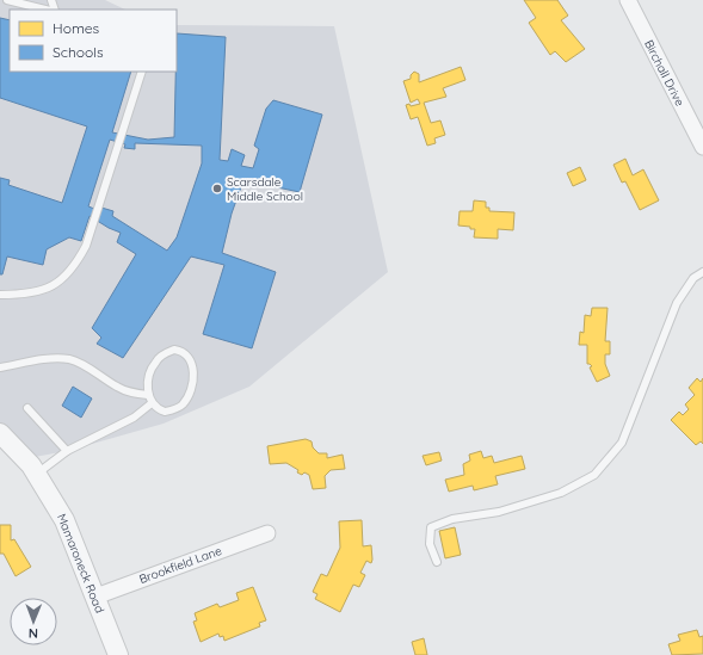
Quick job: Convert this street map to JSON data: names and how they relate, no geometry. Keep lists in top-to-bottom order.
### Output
{
  "streets": {
    "street": ["Birchall Drive", "Mamaroneck Road", "Brookfield Lane"]
  },
  "crossings": [
    ["Mamaroneck Road", "Brookfield Lane"]
  ],
  "places": ["Scarsdale Middle School"],
  "legend": ["Homes", "Schools"],
  "north": "bottom"
}
